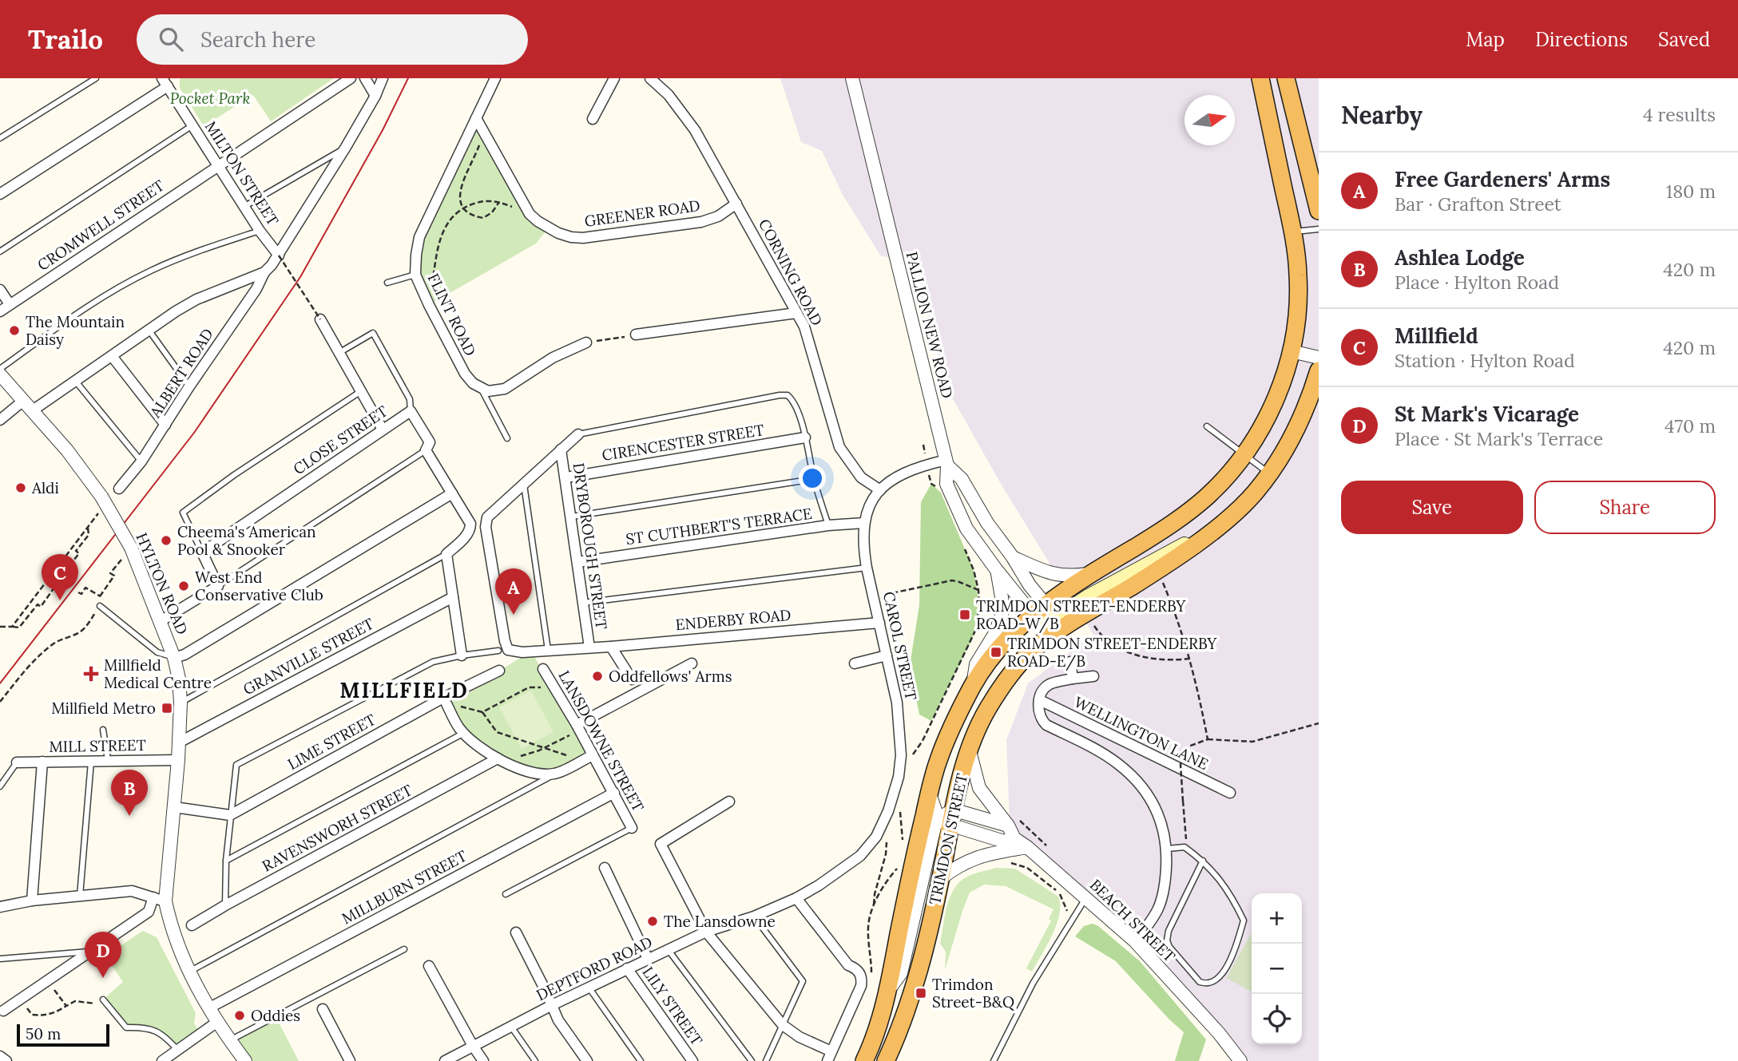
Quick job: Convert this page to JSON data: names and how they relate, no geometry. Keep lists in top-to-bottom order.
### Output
{
  "streets": {
    "highway": ["TRIMDON STREET"],
    "street": [
      "MILTON STREET",
      "GREENER ROAD",
      "CROMWELL STREET",
      "CORNING ROAD",
      "FLINT ROAD",
      "PALLION NEW ROAD",
      "ALBERT ROAD",
      "CLOSE STREET",
      "CIRENCESTER STREET",
      "ST CUTHBERT'S TERRACE",
      "DRYBOROUGH STREET",
      "HYLTON ROAD",
      "ENDERBY ROAD",
      "CAROL STREET",
      "GRANVILLE STREET",
      "WELLINGTON LANE",
      "LANSDOWNE STREET",
      "LIME STREET",
      "MILL STREET",
      "RAVENSWORH STREET",
      "MILLBURN STREET",
      "BEACH STREET",
      "DEPTFORD ROAD",
      "LILY STREET"
    ]
  },
  "crossings": [
    ["MILTON STREET", "CROMWELL STREET"],
    ["MILTON STREET", "ALBERT ROAD"],
    ["GREENER ROAD", "CORNING ROAD"],
    ["GREENER ROAD", "FLINT ROAD"],
    ["CORNING ROAD", "CAROL STREET"],
    ["PALLION NEW ROAD", "TRIMDON STREET"],
    ["CIRENCESTER STREET", "DRYBOROUGH STREET"],
    ["ST CUTHBERT'S TERRACE", "DRYBOROUGH STREET"],
    ["ST CUTHBERT'S TERRACE", "CAROL STREET"],
    ["DRYBOROUGH STREET", "ENDERBY ROAD"],
    ["HYLTON ROAD", "GRANVILLE STREET"],
    ["HYLTON ROAD", "MILL STREET"],
    ["HYLTON ROAD", "MILLBURN STREET"],
    ["ENDERBY ROAD", "CAROL STREET"],
    ["CAROL STREET", "DEPTFORD ROAD"],
    ["LANSDOWNE STREET", "MILLBURN STREET"],
    ["TRIMDON STREET", "BEACH STREET"],
    ["DEPTFORD ROAD", "LILY STREET"]
  ],
  "districts": ["MILLFIELD"],
  "parks": ["Pocket Park"],
  "places": {
    "other": [
      "The Mountain Daisy",
      "Aldi",
      "Cheema's American Pool & Snooker",
      "West End Conservative Club",
      "Oddfellows' Arms",
      "The Lansdowne",
      "Oddies"
    ],
    "transit": [
      "TRIMDON STREET-ENDERBY ROAD-W/B",
      "TRIMDON STREET-ENDERBY ROAD-E/B",
      "Millfield Metro",
      "Trimdon Street-B&Q"
    ],
    "health": ["Millfield Medical Centre"]
  },
  "scale_bar": "50 m",
  "north": "right",
  "page": {
    "header": "Trailo",
    "search": "Search here",
    "nav": ["Map", "Directions", "Saved"],
    "heading": ["Nearby", "4 results"],
    "list": [
      {
        "mark": "A",
        "name": "Free Gardeners' Arms",
        "note": "Bar · Grafton Street",
        "value": "180 m"
      },
      {
        "mark": "B",
        "name": "Ashlea Lodge",
        "note": "Place · Hylton Road",
        "value": "420 m"
      },
      {
        "mark": "C",
        "name": "Millfield",
        "note": "Station · Hylton Road",
        "value": "420 m"
      },
      {
        "mark": "D",
        "name": "St Mark's Vicarage",
        "note": "Place · St Mark's Terrace",
        "value": "470 m"
      }
    ],
    "buttons": ["Save", "Share"],
    "pins": [
      "C",
      "A",
      "B",
      "D"
    ],
    "map_buttons": ["+", "−"],
    "scale": "50 m"
  }
}
